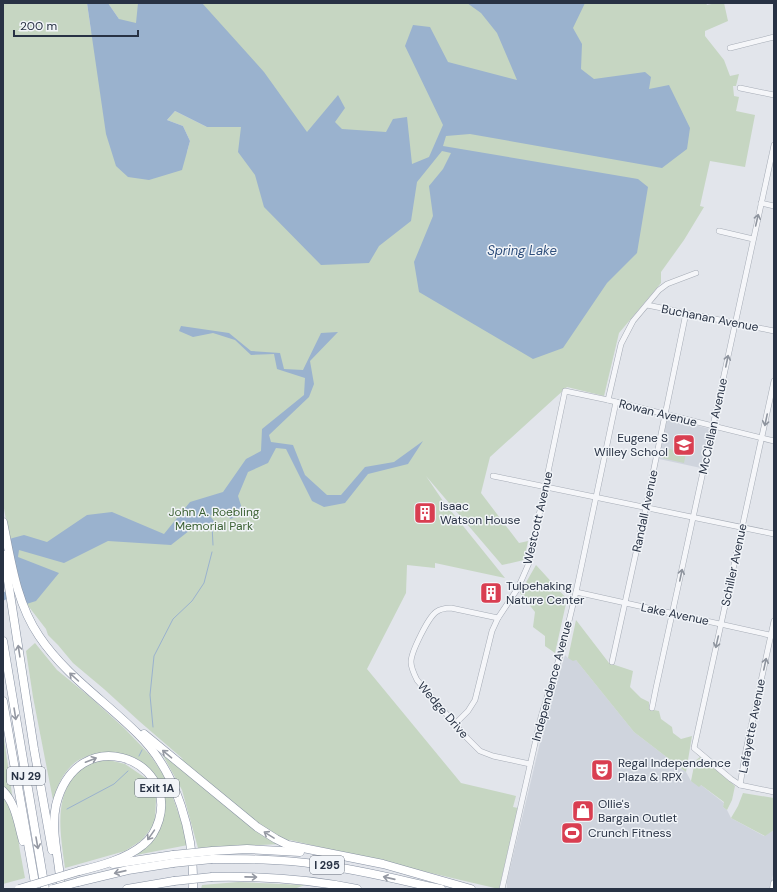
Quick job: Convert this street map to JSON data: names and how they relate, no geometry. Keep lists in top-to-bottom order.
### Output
{
  "streets": {
    "highway": ["NJ 29", "Exit 1A", "I 295"],
    "street": [
      "Buchanan Avenue",
      "Rowan Avenue",
      "McClellan Avenue",
      "Randall Avenue",
      "Westcott Avenue",
      "Schiller Avenue",
      "Lake Avenue",
      "Independence Avenue",
      "Wedge Drive",
      "Lafayette Avenue"
    ]
  },
  "crossings": [
    ["Buchanan Avenue", "McClellan Avenue"],
    ["Buchanan Avenue", "Randall Avenue"],
    ["Rowan Avenue", "McClellan Avenue"],
    ["Rowan Avenue", "Randall Avenue"],
    ["Rowan Avenue", "Westcott Avenue"],
    ["Rowan Avenue", "Schiller Avenue"],
    ["Rowan Avenue", "Independence Avenue"],
    ["McClellan Avenue", "Lake Avenue"],
    ["Randall Avenue", "Lake Avenue"],
    ["Westcott Avenue", "Wedge Drive"],
    ["Schiller Avenue", "Lake Avenue"],
    ["Schiller Avenue", "Lafayette Avenue"],
    ["Lake Avenue", "Independence Avenue"],
    ["Lake Avenue", "Lafayette Avenue"],
    ["Independence Avenue", "Wedge Drive"],
    ["NJ 29", "Exit 1A"]
  ],
  "one_way": ["McClellan Avenue", "Schiller Avenue", "Lafayette Avenue"],
  "water": ["Spring Lake"],
  "parks": ["John A. Roebling Memorial Park"],
  "places": {
    "school or university": ["Eugene S Willey School"],
    "building": ["Isaac Watson House", "Tulpehaking Nature Center"],
    "theatre": ["Regal Independence Plaza & RPX"],
    "shop": ["Ollie's Bargain Outlet"],
    "sports": ["Crunch Fitness"]
  },
  "scale_bar": "200 m"
}
